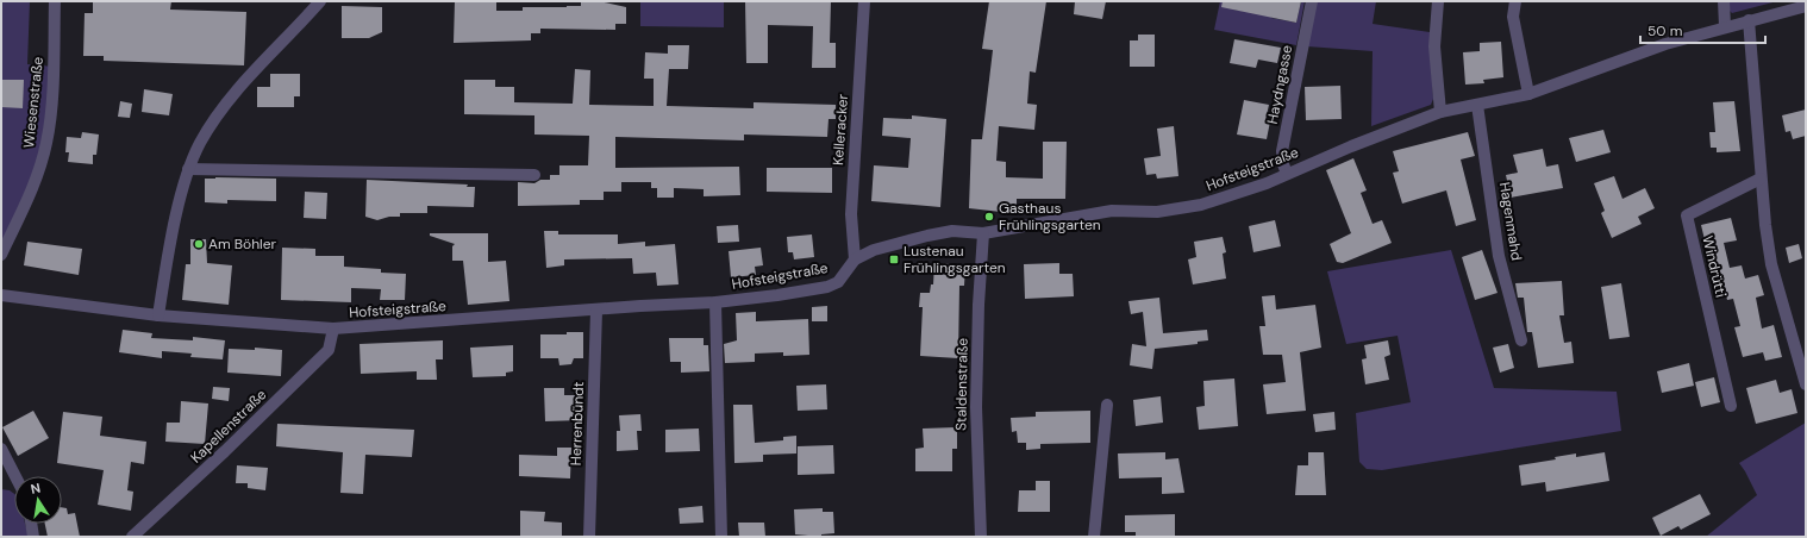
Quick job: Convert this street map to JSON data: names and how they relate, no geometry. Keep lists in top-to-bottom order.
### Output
{
  "streets": {
    "street": [
      "Haydngasse",
      "Wiesenstraße",
      "Kelleracker",
      "Hofsteigstraße",
      "Hagenmahd",
      "Windrütti",
      "Staldenstraße",
      "Herrenbündt",
      "Kapellenstraße"
    ]
  },
  "crossings": [
    ["Haydngasse", "Hofsteigstraße"],
    ["Kelleracker", "Hofsteigstraße"],
    ["Hofsteigstraße", "Hagenmahd"],
    ["Hofsteigstraße", "Staldenstraße"],
    ["Hofsteigstraße", "Herrenbündt"],
    ["Hofsteigstraße", "Kapellenstraße"]
  ],
  "places": {
    "other": ["Gasthaus Frühlingsgarten", "Am Böhler"],
    "transit": ["Lustenau Frühlingsgarten"]
  },
  "scale_bar": "50 m",
  "north": "top"
}
